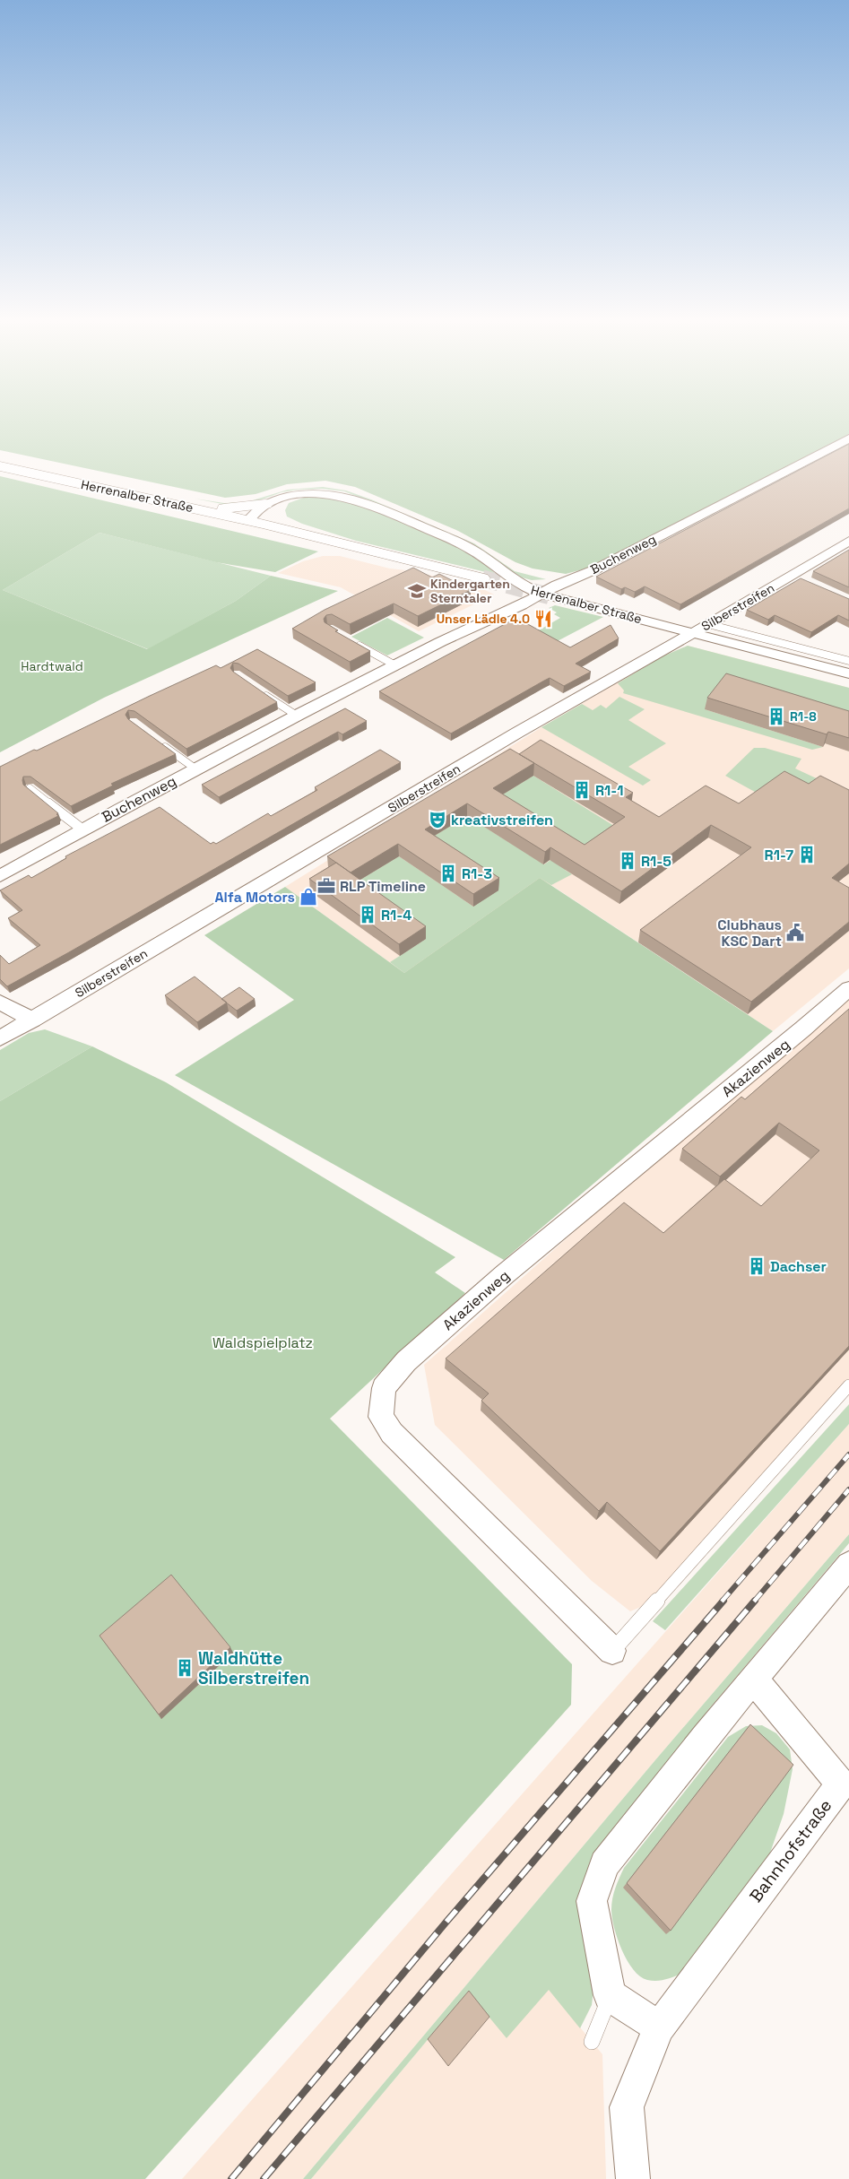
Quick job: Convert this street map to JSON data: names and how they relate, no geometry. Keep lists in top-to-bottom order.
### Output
{
  "streets": {
    "main road": ["Herrenalber Straße"],
    "street": [
      "Buchenweg",
      "Silberstreifen",
      "Akazienweg",
      "Bahnhofstraße"
    ]
  },
  "crossings": [
    ["Herrenalber Straße", "Buchenweg"],
    ["Herrenalber Straße", "Silberstreifen"]
  ],
  "parks": ["Hardtwald", "Waldspielplatz"],
  "places": {
    "school or university": ["Kindergarten Sterntaler"],
    "restaurant": ["Unser Lädle 4.0"],
    "building": [
      "R1-8",
      "R1-1",
      "R1-7",
      "R1-5",
      "R1-3",
      "R1-4",
      "Dachser",
      "Waldhütte Silberstreifen"
    ],
    "theatre": ["kreativstreifen"],
    "office": ["RLP Timeline"],
    "shop": ["Alfa Motors"],
    "public building": ["Clubhaus KSC Dart"]
  }
}
